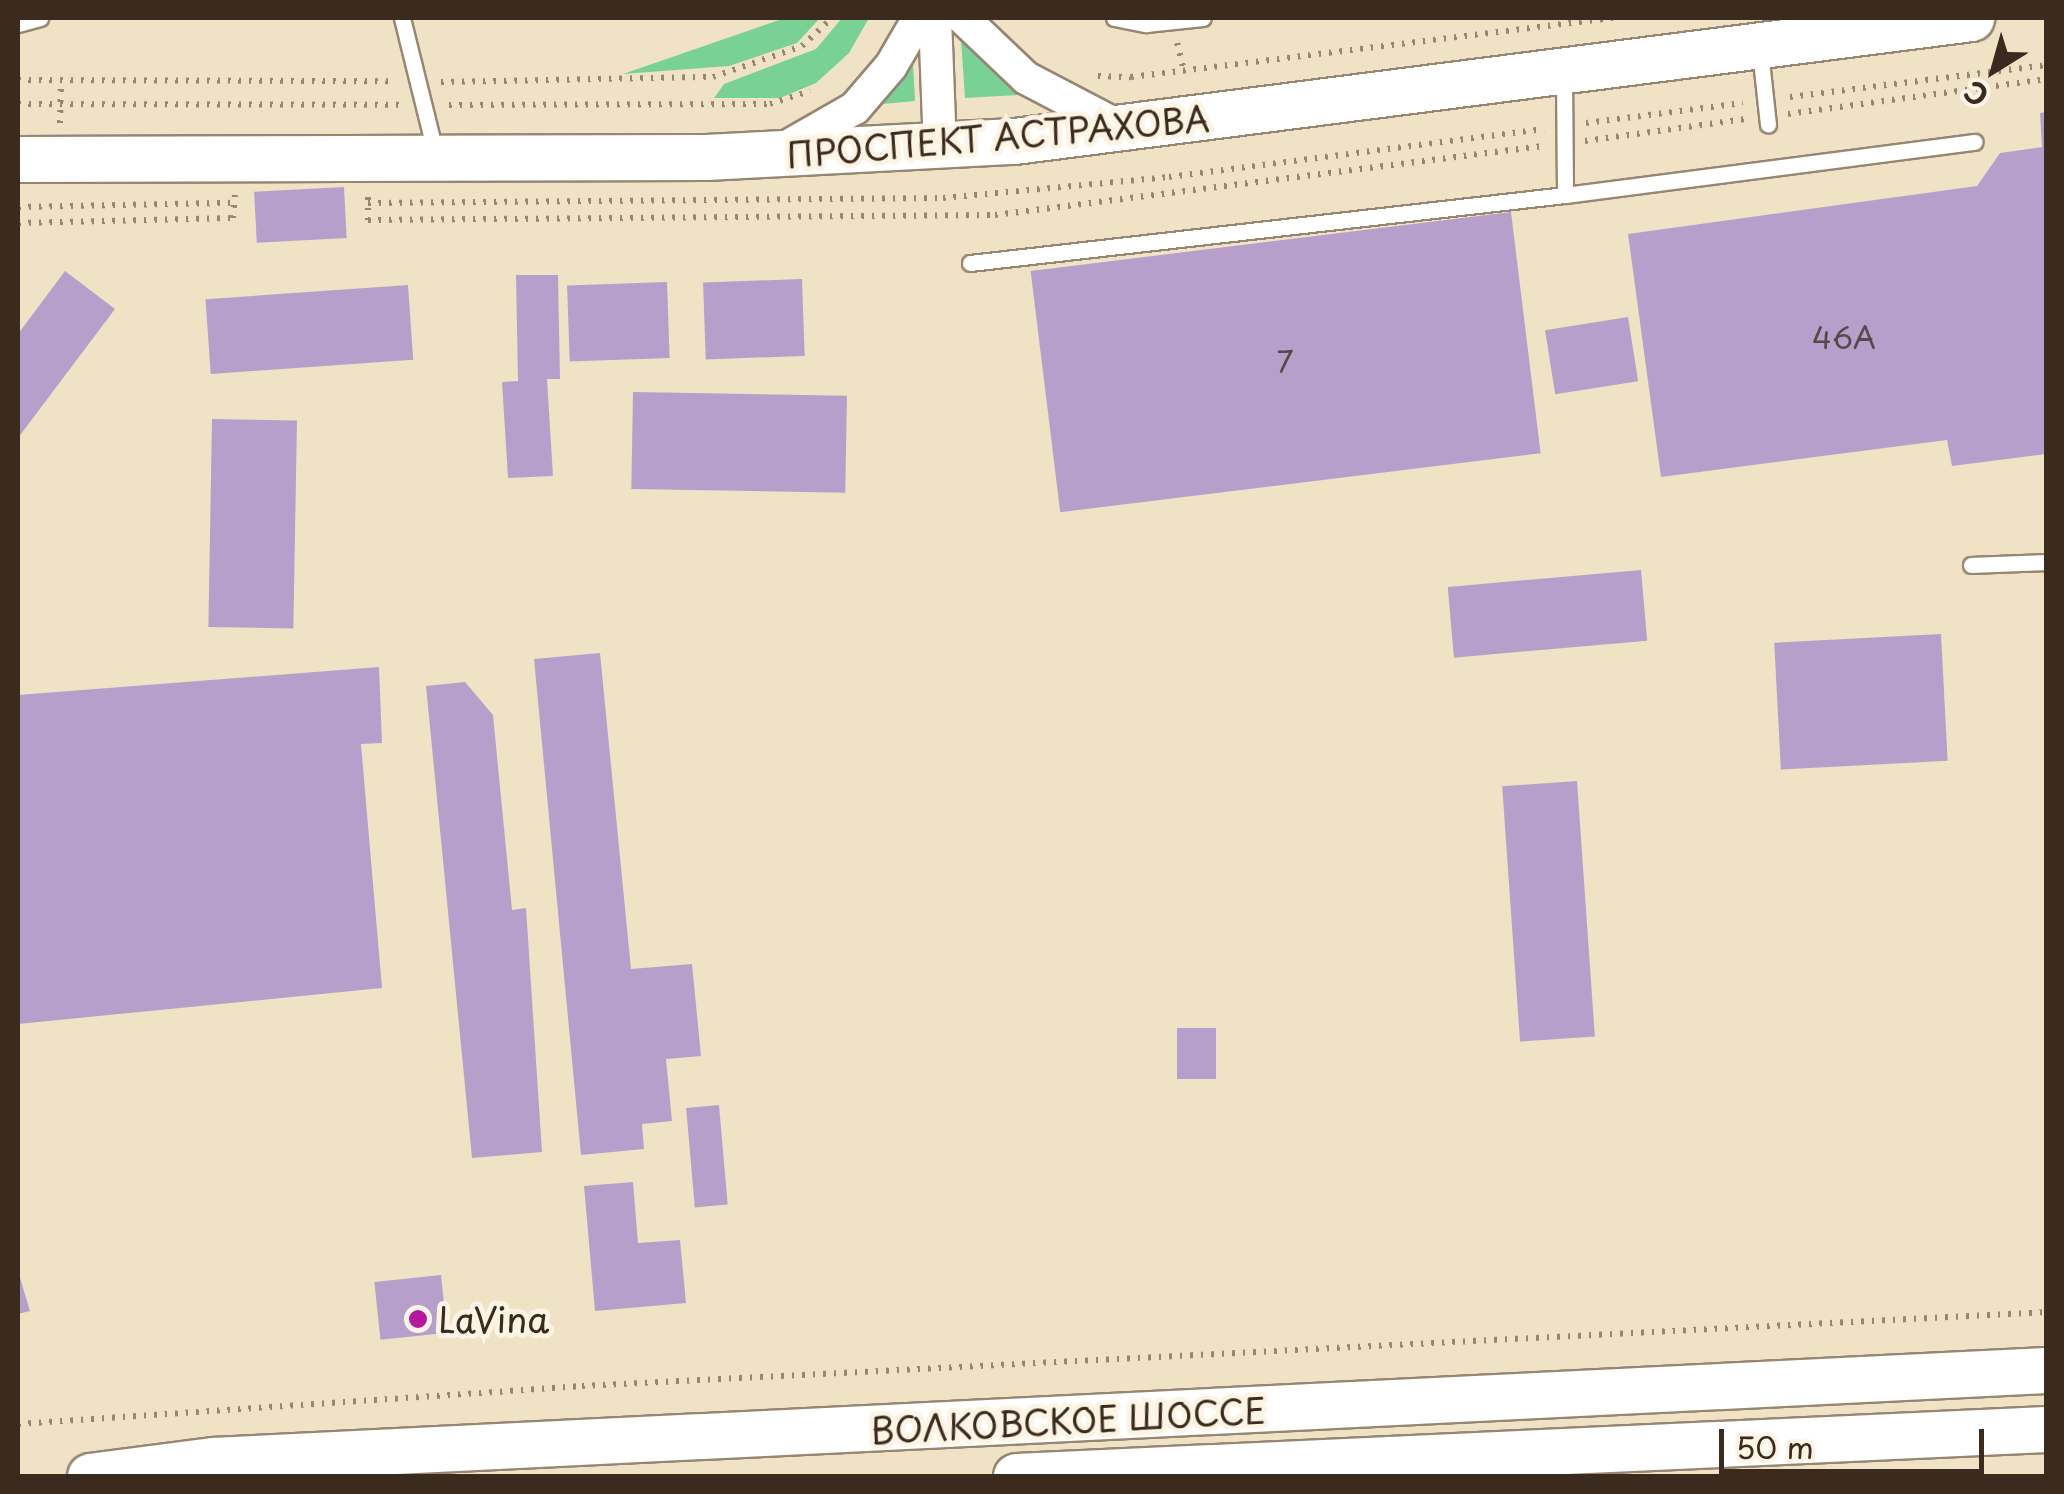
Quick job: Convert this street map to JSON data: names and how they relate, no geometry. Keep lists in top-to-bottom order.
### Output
{
  "streets": {
    "main road": ["ПРОСПЕКТ АСТРАХОВА", "ВОЛКОВСКОЕ ШОССЕ"]
  },
  "places": ["LaVina"],
  "house_numbers": ["46А", "7"],
  "scale_bar": "50 m",
  "north": "bottom left"
}
